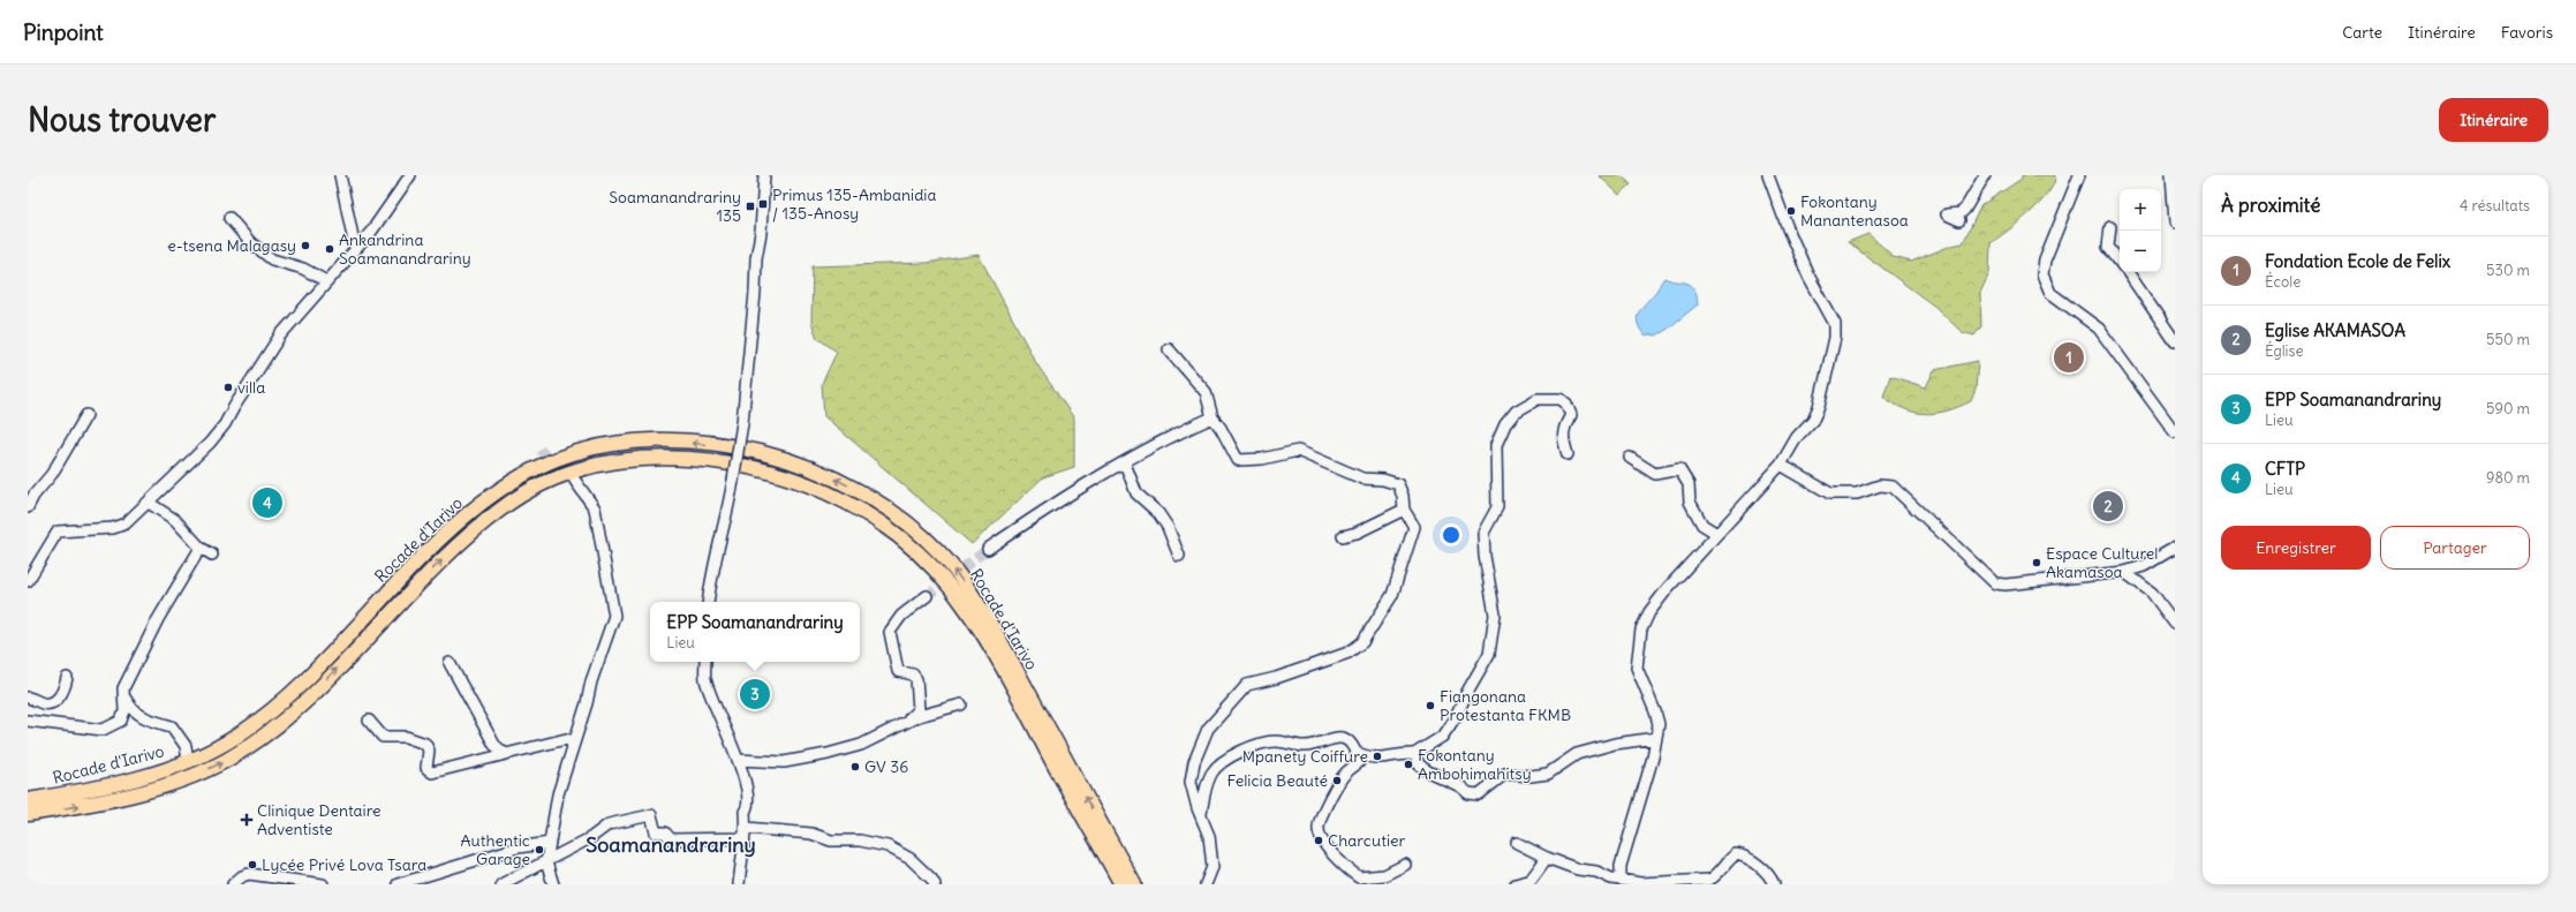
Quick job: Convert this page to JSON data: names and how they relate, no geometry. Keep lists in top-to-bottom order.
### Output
{
  "streets": {
    "main road": ["Rocade d'Iarivo"]
  },
  "districts": ["Soamanandrariny"],
  "places": {
    "transit": ["Primus 135-Ambanidia / 135-Anosy", "Soamanandrariny 135"],
    "other": [
      "Fokontany Manantenasoa",
      "e-tsena Malagasy",
      "Ankandrina Soamanandrariny",
      "villa",
      "Espace Culturel Akamasoa",
      "Fiangonana Protestanta FKMB",
      "Mpanety Coiffure",
      "Fokontany Ambohimahitsy",
      "GV 36",
      "Felicia Beauté",
      "Charcutier",
      "Authentic Garage",
      "Lycée Privé Lova Tsara"
    ],
    "health": ["Clinique Dentaire Adventiste"]
  },
  "page": {
    "header": "Pinpoint",
    "nav": ["Carte", "Itinéraire", "Favoris"],
    "buttons": [
      "Itinéraire",
      ["Enregistrer", "Partager"]
    ],
    "title": "Nous trouver",
    "heading": ["À proximité", "4 résultats"],
    "map_buttons": ["+", "−"],
    "list": [
      {
        "mark": "1",
        "name": "Fondation Ecole de Felix",
        "note": "École",
        "value": "530 m"
      },
      {
        "mark": "2",
        "name": "Eglise AKAMASOA",
        "note": "Église",
        "value": "550 m"
      },
      {
        "mark": "3",
        "name": "EPP Soamanandrariny",
        "note": "Lieu",
        "value": "590 m"
      },
      {
        "mark": "4",
        "name": "CFTP",
        "note": "Lieu",
        "value": "980 m"
      }
    ],
    "pins": [
      "1",
      "4",
      "2",
      "3"
    ],
    "popup": ["EPP Soamanandrariny", "Lieu"]
  }
}
